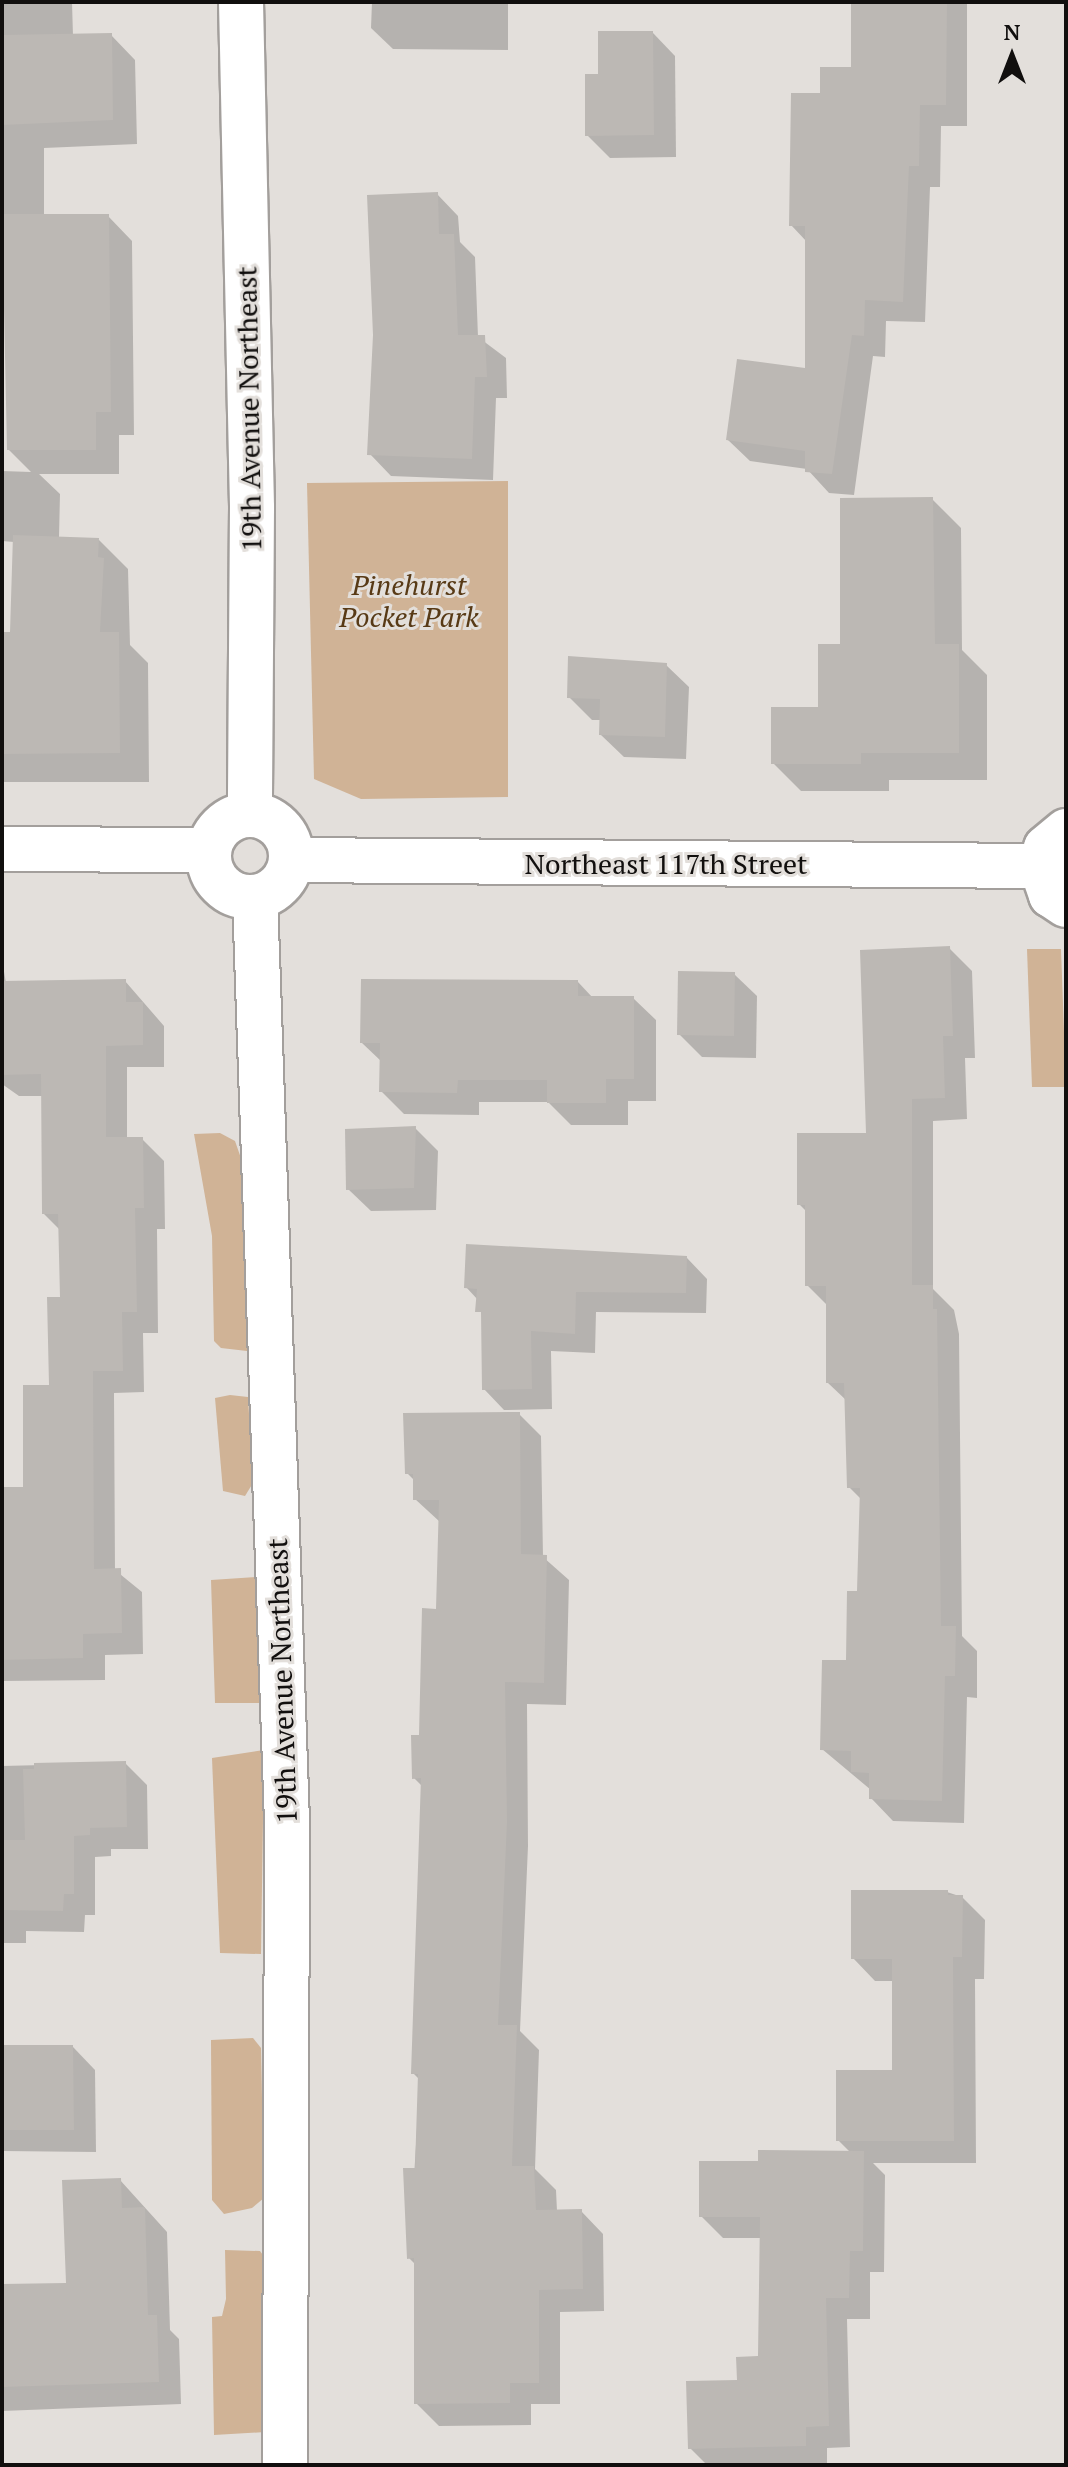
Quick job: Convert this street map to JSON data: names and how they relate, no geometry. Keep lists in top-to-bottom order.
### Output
{
  "streets": {
    "street": ["19th Avenue Northeast", "Northeast 117th Street"]
  },
  "crossings": [
    ["19th Avenue Northeast", "Northeast 117th Street"]
  ],
  "parks": ["Pinehurst Pocket Park"],
  "north": "top"
}
